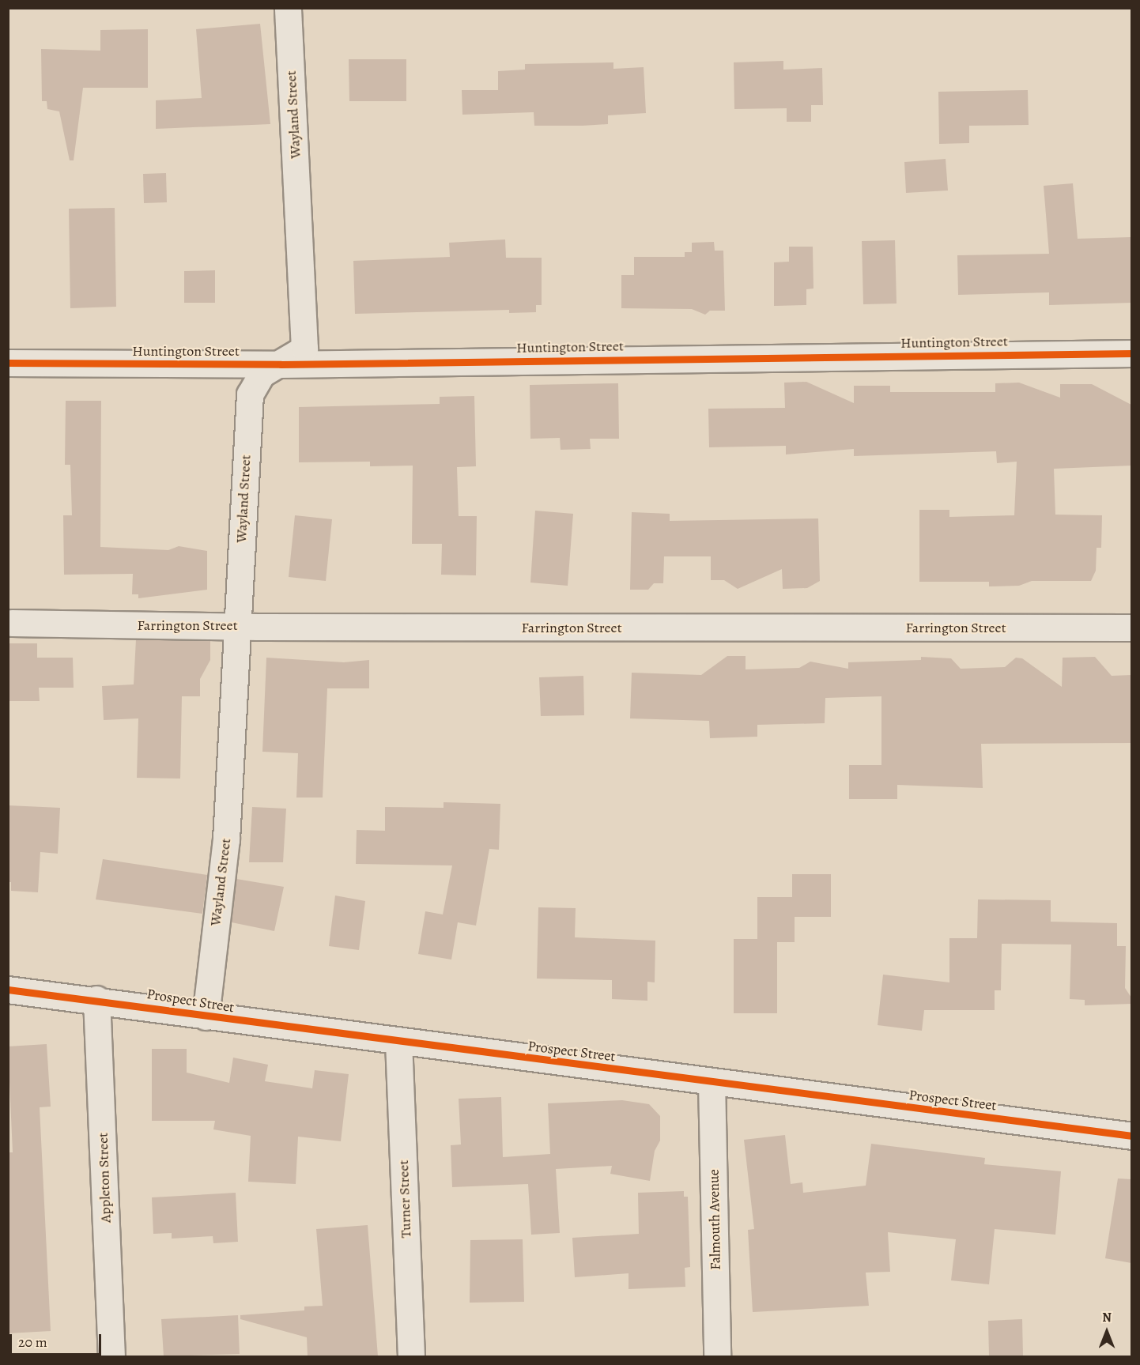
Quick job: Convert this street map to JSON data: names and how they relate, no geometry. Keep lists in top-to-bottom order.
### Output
{
  "streets": {
    "street": [
      "Wayland Street",
      "Huntington Street",
      "Farrington Street",
      "Prospect Street",
      "Appleton Street",
      "Turner Street",
      "Falmouth Avenue"
    ]
  },
  "crossings": [
    ["Wayland Street", "Huntington Street"],
    ["Wayland Street", "Farrington Street"],
    ["Wayland Street", "Prospect Street"],
    ["Prospect Street", "Appleton Street"],
    ["Prospect Street", "Turner Street"],
    ["Prospect Street", "Falmouth Avenue"]
  ],
  "scale_bar": "20 m",
  "north": "top"
}
